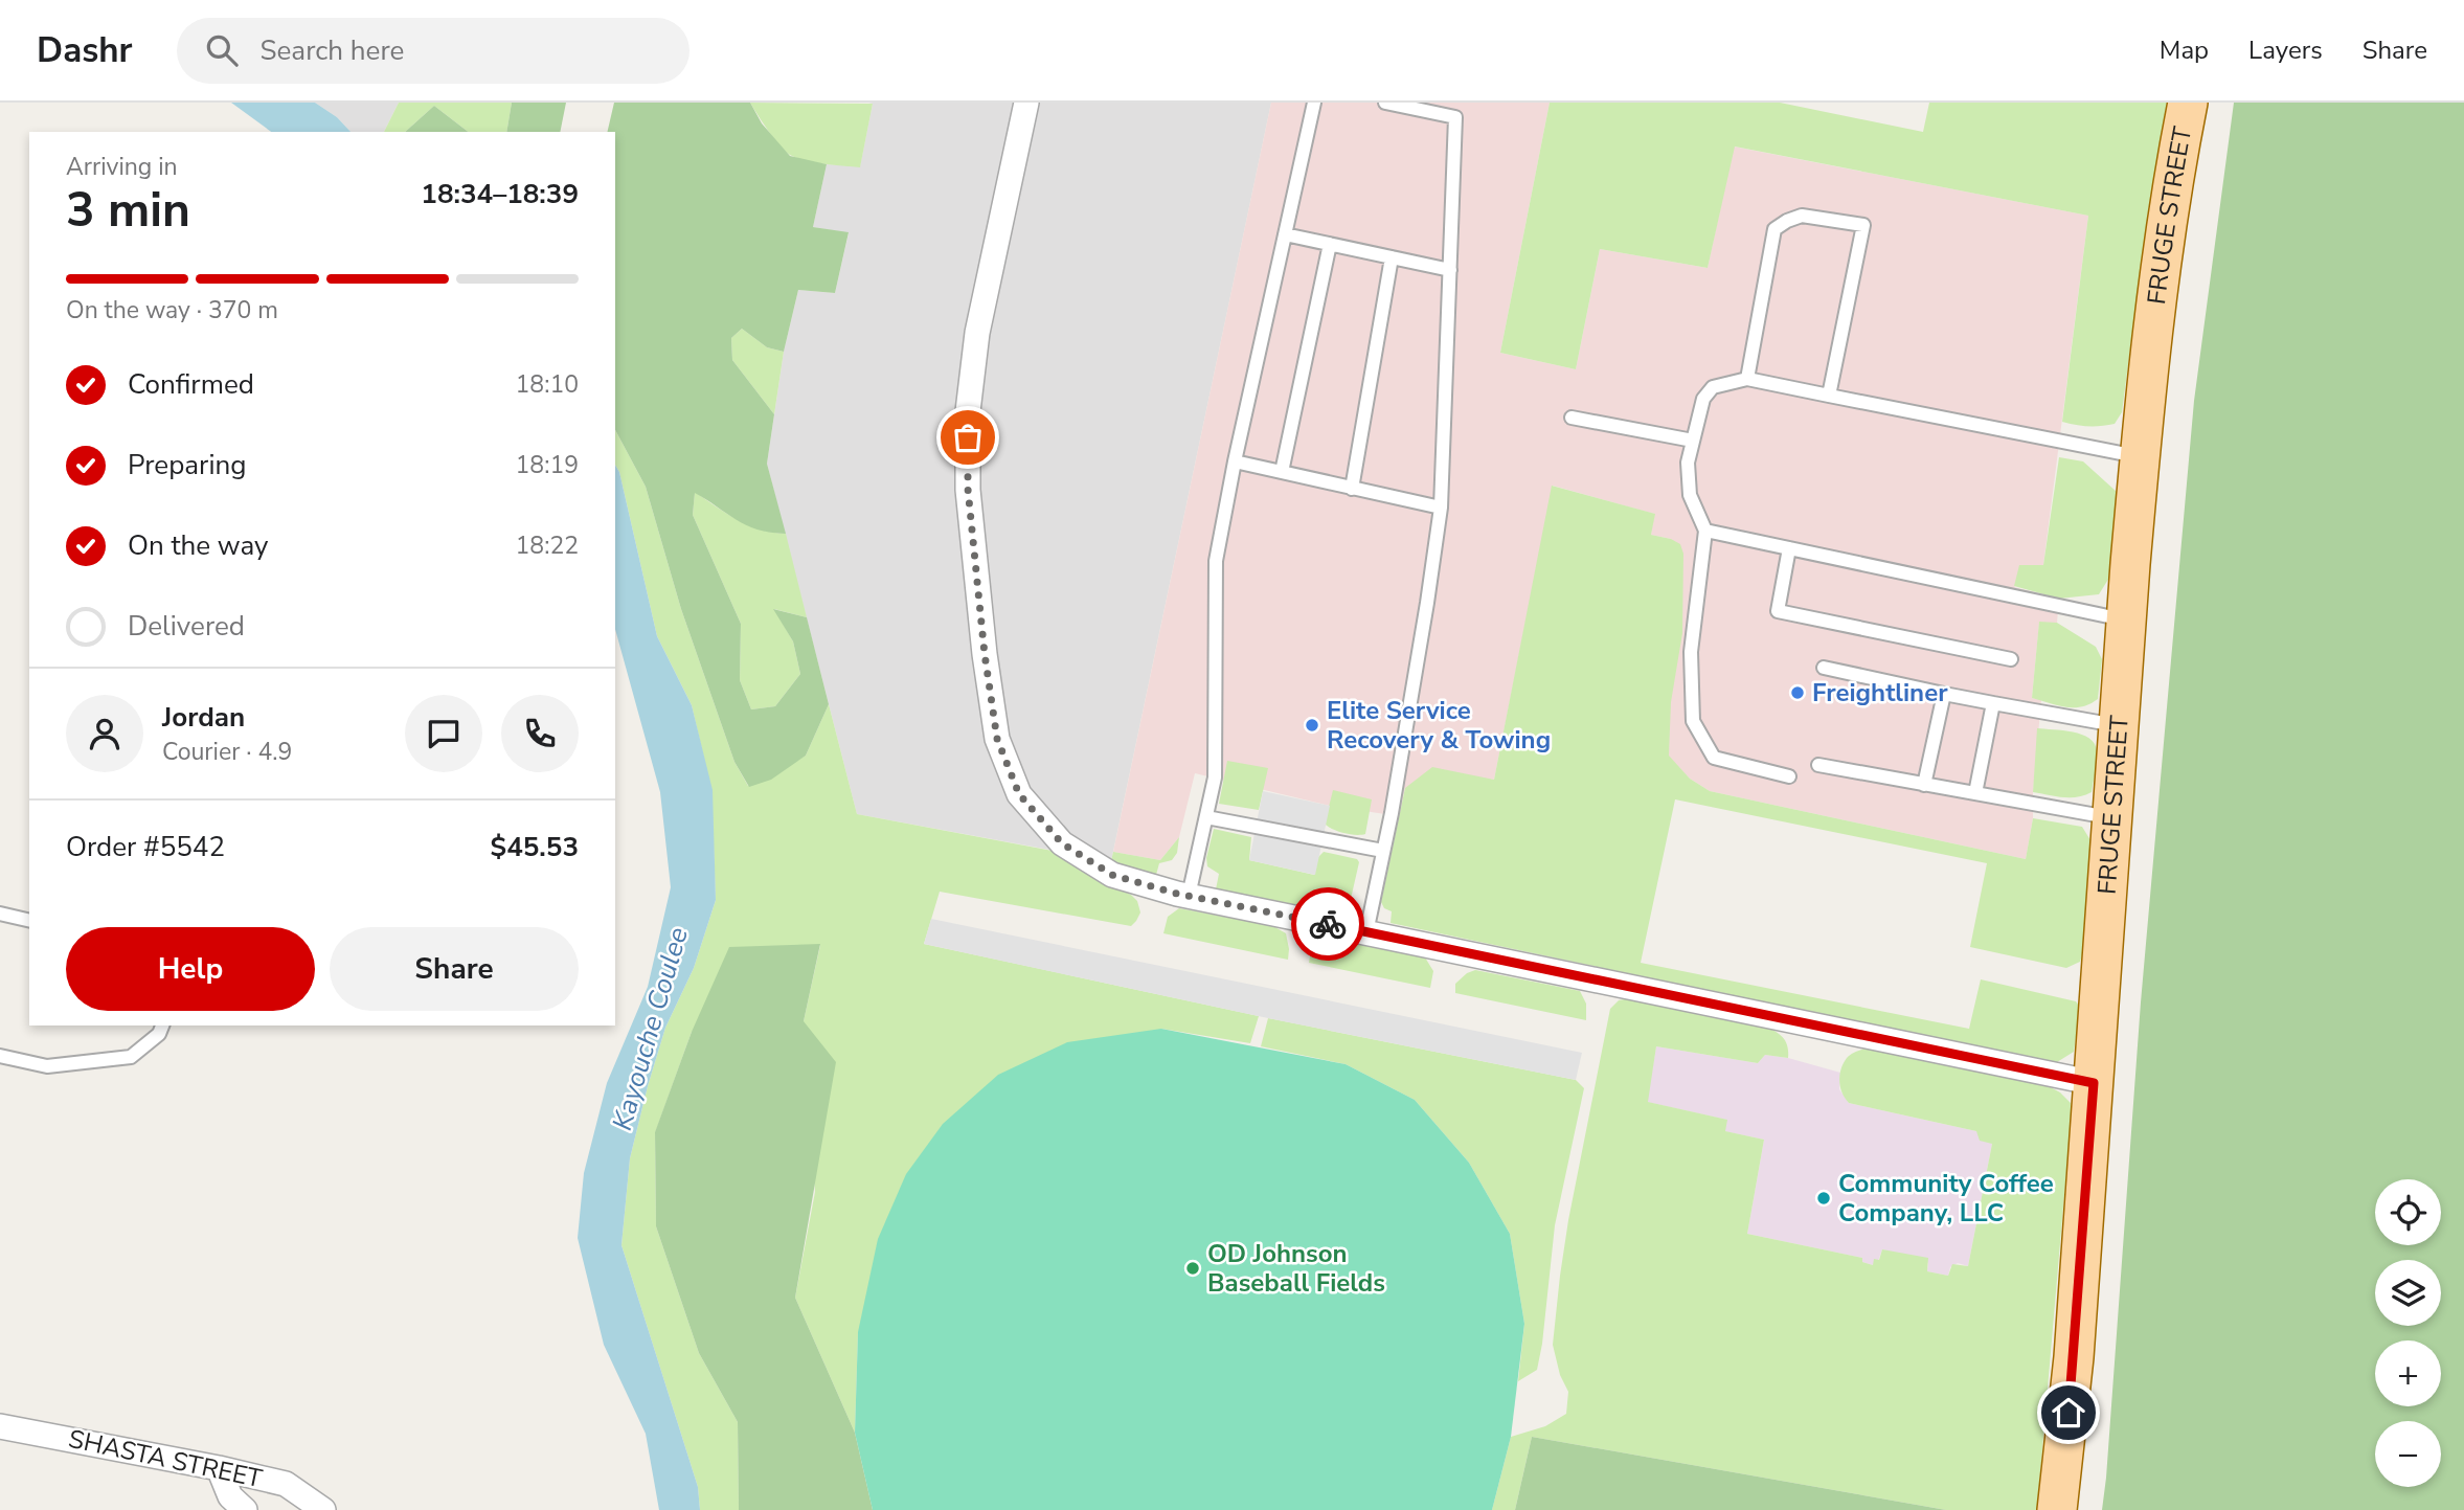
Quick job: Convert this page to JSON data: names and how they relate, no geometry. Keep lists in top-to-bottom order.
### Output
{
  "streets": {
    "main road": ["FRUGE STREET"],
    "street": ["SHASTA STREET"]
  },
  "water": ["Kayouche Coulee"],
  "places": [
    "Freightliner",
    "Elite Service Recovery & Towing",
    "Community Coffee Company, LLC",
    "OD Johnson Baseball Fields"
  ],
  "page": {
    "header": "Dashr",
    "search": "Search here",
    "nav": ["Map", "Layers", "Share"],
    "heading": ["3 min", "Arriving in", "18:34–18:39"],
    "panel": [
      "Jordan",
      "Courier · 4.9",
      "Order #5542",
      "$45.53"
    ],
    "bar": "On the way · 370 m",
    "list": [
      ["Confirmed", "18:10"],
      ["Preparing", "18:19"],
      ["On the way", "18:22"],
      "Delivered"
    ],
    "buttons": ["Help", "Share"],
    "map_buttons": ["+", "−"]
  }
}
